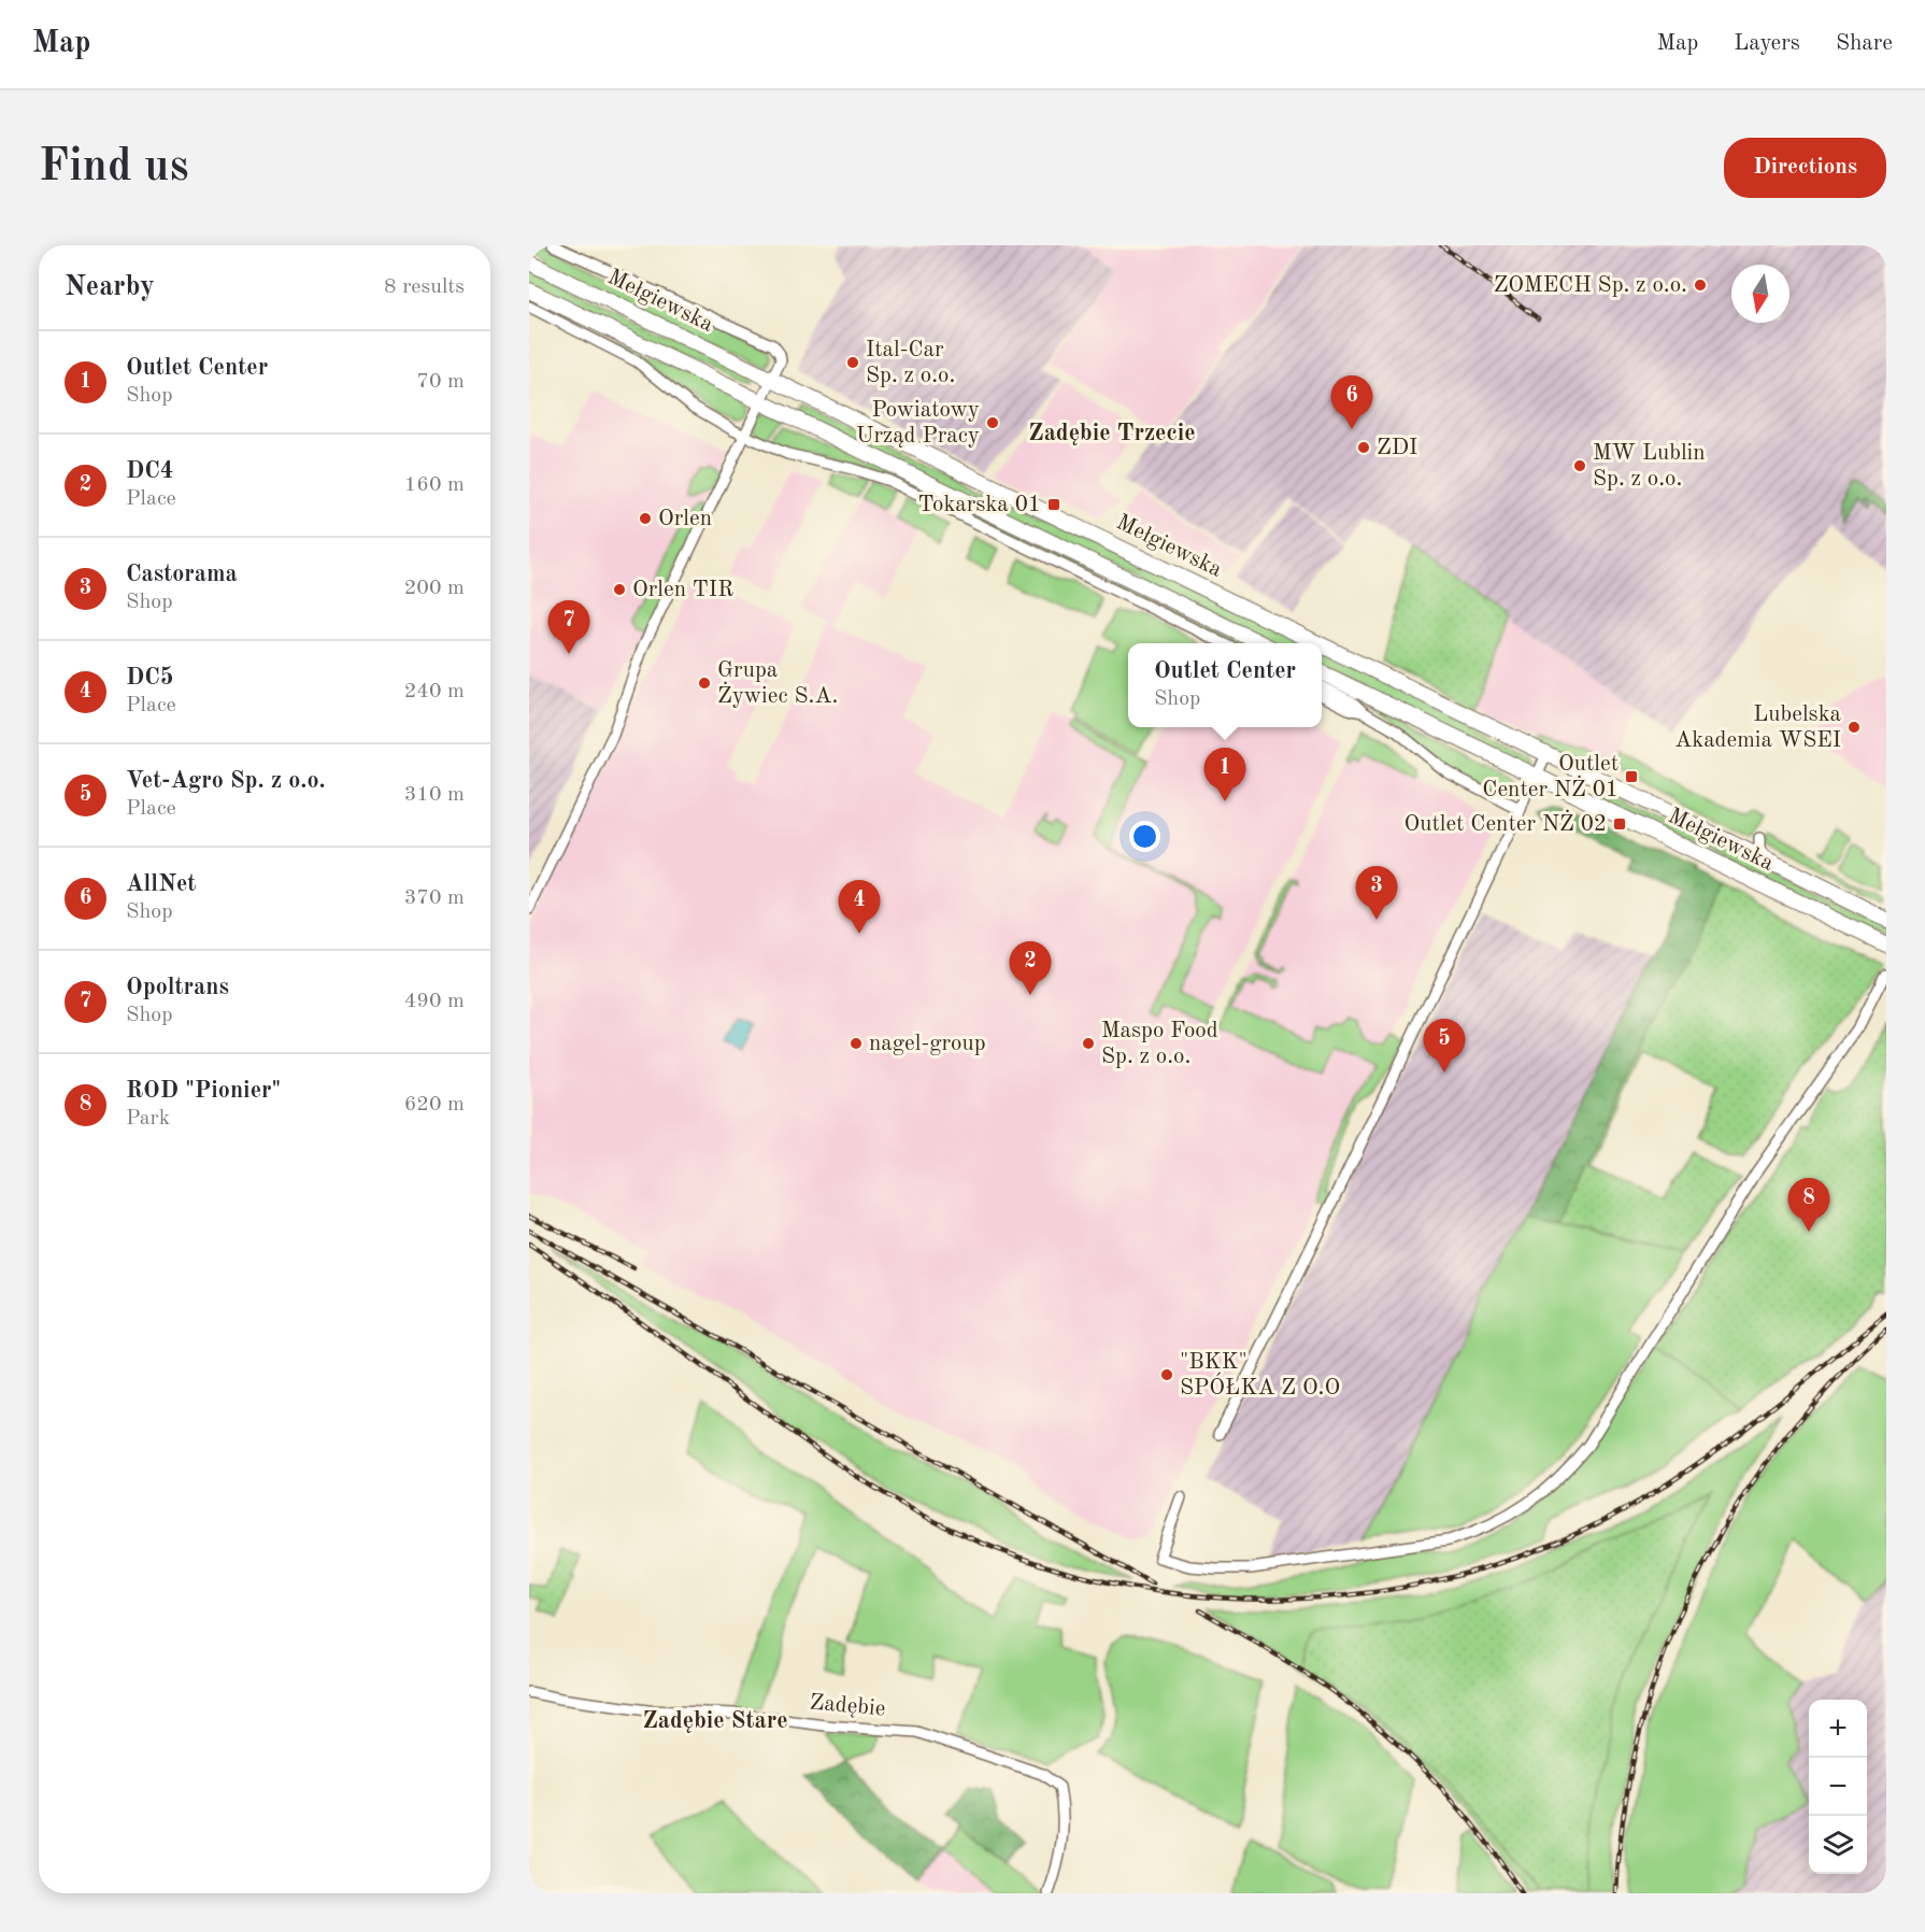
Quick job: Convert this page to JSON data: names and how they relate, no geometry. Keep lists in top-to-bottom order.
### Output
{
  "streets": {
    "main road": ["Mełgiewska"],
    "street": ["Zadębie"]
  },
  "districts": ["Zadębie Trzecie", "Zadębie Stare"],
  "places": {
    "other": [
      "ZOMECH Sp. z o.o.",
      "Ital-Car Sp. z o.o.",
      "Powiatowy Urząd Pracy",
      "ZDI",
      "MW Lublin Sp. z o.o.",
      "Orlen",
      "Orlen TIR",
      "Grupa Żywiec S.A.",
      "Lubelska Akademia WSEI",
      "nagel-group",
      "Maspo Food Sp. z o.o.",
      "\"BKK\" SPÓŁKA Z O.O"
    ],
    "transit": ["Tokarska 01", "Outlet Center NŻ 01", "Outlet Center NŻ 02"]
  },
  "north": "bottom",
  "page": {
    "header": "Map",
    "nav": ["Map", "Layers", "Share"],
    "buttons": "Directions",
    "title": "Find us",
    "heading": ["Nearby", "8 results"],
    "list": [
      {
        "mark": "1",
        "name": "Outlet Center",
        "note": "Shop",
        "value": "70 m"
      },
      {
        "mark": "2",
        "name": "DC4",
        "note": "Place",
        "value": "160 m"
      },
      {
        "mark": "3",
        "name": "Castorama",
        "note": "Shop",
        "value": "200 m"
      },
      {
        "mark": "4",
        "name": "DC5",
        "note": "Place",
        "value": "240 m"
      },
      {
        "mark": "5",
        "name": "Vet-Agro Sp. z o.o.",
        "note": "Place",
        "value": "310 m"
      },
      {
        "mark": "6",
        "name": "AllNet",
        "note": "Shop",
        "value": "370 m"
      },
      {
        "mark": "7",
        "name": "Opoltrans",
        "note": "Shop",
        "value": "490 m"
      },
      {
        "mark": "8",
        "name": "ROD \"Pionier\"",
        "note": "Park",
        "value": "620 m"
      }
    ],
    "pins": [
      "6",
      "7",
      "1",
      "3",
      "4",
      "2",
      "5",
      "8"
    ],
    "popup": ["Outlet Center", "Shop"],
    "map_buttons": ["+", "−"]
  }
}
